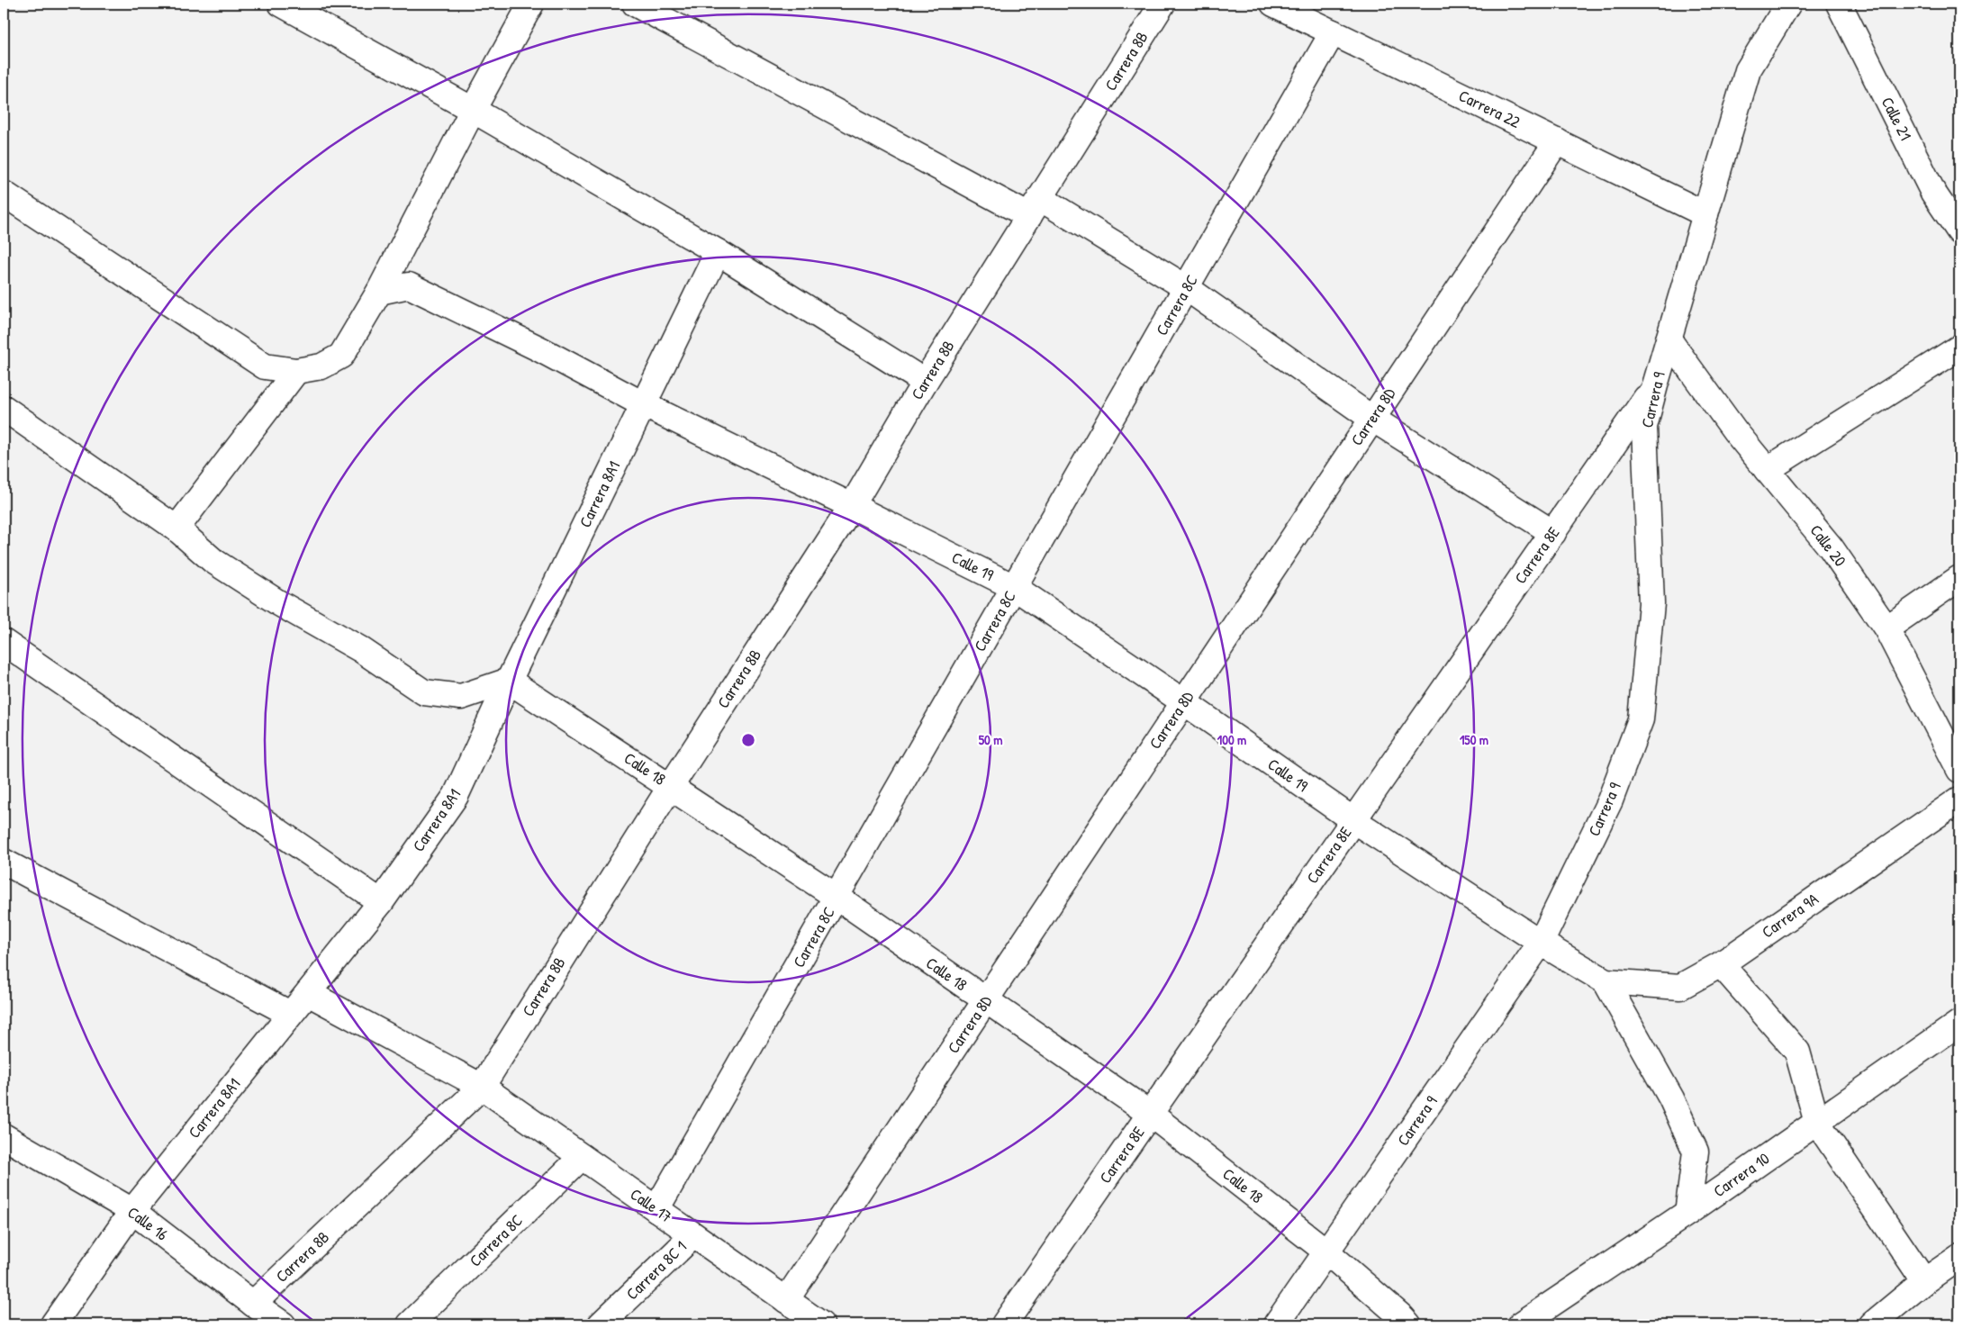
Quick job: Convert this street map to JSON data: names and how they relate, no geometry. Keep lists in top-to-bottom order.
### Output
{
  "streets": {
    "street": [
      "Carrera 8B",
      "Carrera 22",
      "Calle 21",
      "Carrera 8C",
      "Carrera 9",
      "Carrera 8D",
      "Carrera 8A1",
      "Calle 20",
      "Carrera 8E",
      "Calle 19",
      "Calle 18",
      "Carrera 9A",
      "Carrera 10",
      "Calle 17",
      "Calle 16",
      "Carrera 8C 1"
    ]
  },
  "crossings": [
    ["Carrera 8B", "Calle 19"],
    ["Carrera 8B", "Calle 18"],
    ["Carrera 8B", "Calle 17"],
    ["Carrera 8B", "Calle 16"],
    ["Carrera 22", "Carrera 8C"],
    ["Carrera 22", "Carrera 9"],
    ["Carrera 22", "Carrera 8D"],
    ["Carrera 8C", "Calle 19"],
    ["Carrera 8C", "Calle 18"],
    ["Carrera 8C", "Calle 17"],
    ["Carrera 9", "Calle 20"],
    ["Carrera 9", "Carrera 8E"],
    ["Carrera 9", "Calle 19"],
    ["Carrera 9", "Calle 18"],
    ["Carrera 8D", "Calle 19"],
    ["Carrera 8D", "Calle 18"],
    ["Carrera 8D", "Calle 17"],
    ["Carrera 8A1", "Calle 19"],
    ["Carrera 8A1", "Calle 18"],
    ["Carrera 8A1", "Calle 17"],
    ["Carrera 8A1", "Calle 16"],
    ["Carrera 8E", "Calle 19"],
    ["Carrera 8E", "Calle 18"],
    ["Calle 19", "Carrera 9A"],
    ["Calle 17", "Carrera 8C 1"]
  ],
  "rings": ["50 m", "100 m", "150 m"]
}
